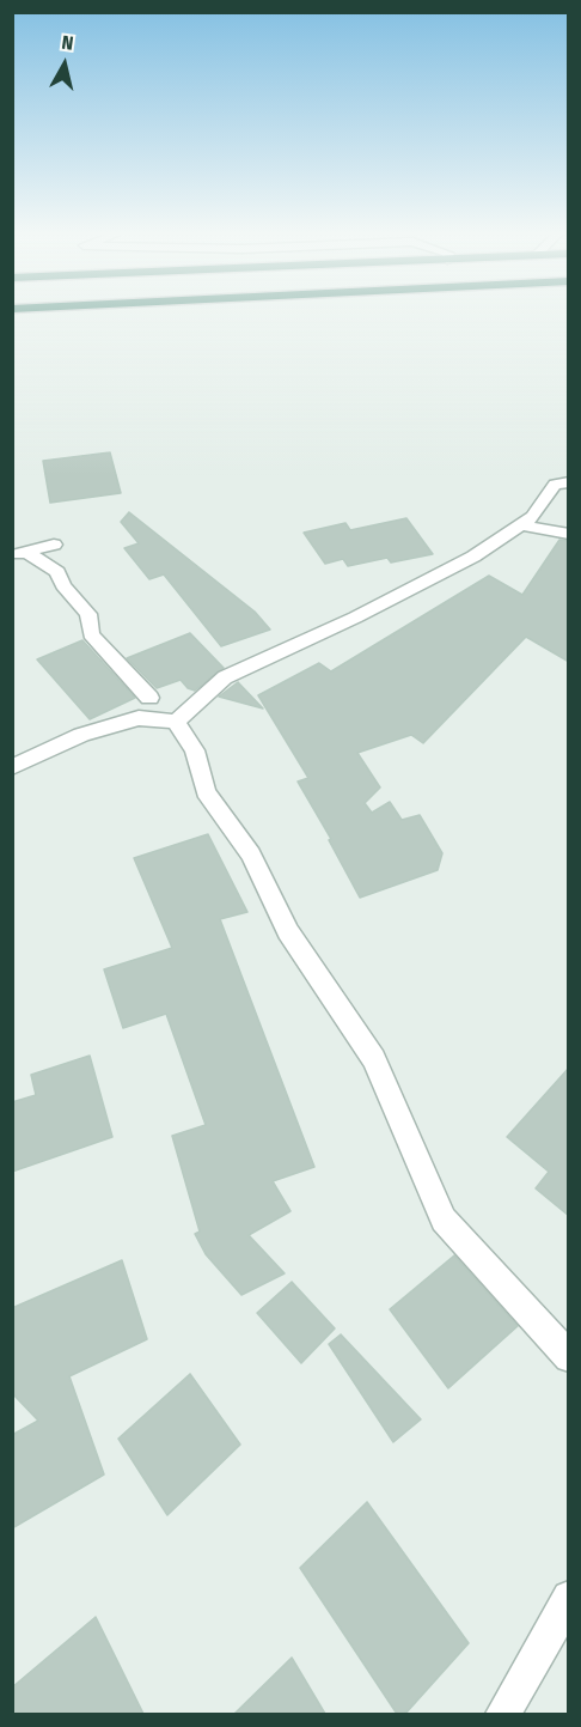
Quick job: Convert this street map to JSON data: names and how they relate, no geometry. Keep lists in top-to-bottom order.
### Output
{
  "north": "top"
}
